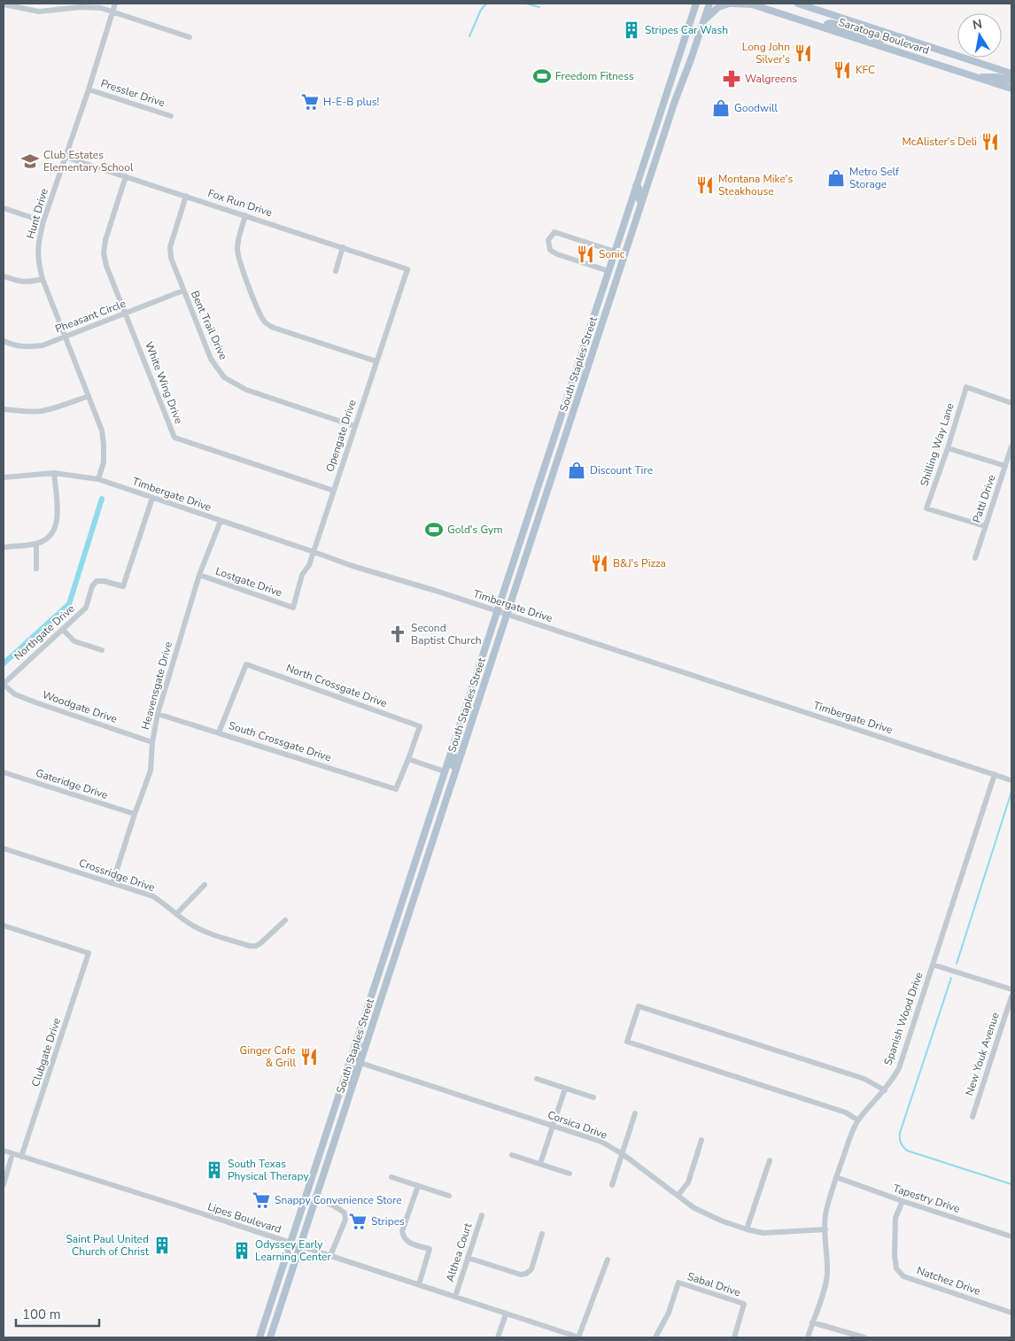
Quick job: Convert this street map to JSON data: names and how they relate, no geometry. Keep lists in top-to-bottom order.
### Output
{
  "streets": {
    "main road": ["Saratoga Boulevard", "South Staples Street"],
    "street": [
      "Pressler Drive",
      "Fox Run Drive",
      "Hunt Drive",
      "Pheasant Circle",
      "Bent Trail Drive",
      "White Wing Drive",
      "Opengate Drive",
      "Shilling Way Lane",
      "Timbergate Drive",
      "Patti Drive",
      "Lostgate Drive",
      "Northgate Drive",
      "Heavensgate Drive",
      "North Crossgate Drive",
      "Woodgate Drive",
      "South Crossgate Drive",
      "Gateridge Drive",
      "Crossridge Drive",
      "Spanish Wood Drive",
      "Clubgate Drive",
      "New Youk Avenue",
      "Corsica Drive",
      "Tapestry Drive",
      "Lipes Boulevard",
      "Althea Court",
      "Natchez Drive",
      "Sabal Drive"
    ]
  },
  "crossings": [
    ["Pressler Drive", "Hunt Drive"],
    ["Fox Run Drive", "Hunt Drive"],
    ["Fox Run Drive", "Bent Trail Drive"],
    ["Fox Run Drive", "White Wing Drive"],
    ["Fox Run Drive", "Opengate Drive"],
    ["Hunt Drive", "Pheasant Circle"],
    ["Hunt Drive", "Timbergate Drive"],
    ["Pheasant Circle", "Bent Trail Drive"],
    ["Pheasant Circle", "White Wing Drive"],
    ["Bent Trail Drive", "Opengate Drive"],
    ["South Staples Street", "Timbergate Drive"],
    ["South Staples Street", "Corsica Drive"],
    ["South Staples Street", "Lipes Boulevard"],
    ["White Wing Drive", "Opengate Drive"],
    ["Opengate Drive", "Timbergate Drive"],
    ["Opengate Drive", "Lostgate Drive"],
    ["Shilling Way Lane", "Patti Drive"],
    ["Timbergate Drive", "Northgate Drive"],
    ["Timbergate Drive", "Heavensgate Drive"],
    ["Timbergate Drive", "Spanish Wood Drive"],
    ["Lostgate Drive", "Heavensgate Drive"],
    ["Northgate Drive", "Woodgate Drive"],
    ["Heavensgate Drive", "Woodgate Drive"],
    ["Heavensgate Drive", "South Crossgate Drive"],
    ["Heavensgate Drive", "Gateridge Drive"],
    ["Heavensgate Drive", "Crossridge Drive"],
    ["North Crossgate Drive", "South Crossgate Drive"],
    ["Spanish Wood Drive", "Corsica Drive"],
    ["Spanish Wood Drive", "Tapestry Drive"],
    ["Clubgate Drive", "Lipes Boulevard"],
    ["Tapestry Drive", "Natchez Drive"],
    ["Lipes Boulevard", "Althea Court"]
  ],
  "places": {
    "building": [
      "Stripes Car Wash",
      "South Texas Physical Therapy",
      "Saint Paul United Church of Christ",
      "Odyssey Early Learning Center"
    ],
    "restaurant": [
      "Long John Silver's",
      "KFC",
      "McAlister's Deli",
      "Montana Mike's Steakhouse",
      "Sonic",
      "B&J's Pizza",
      "Ginger Cafe & Grill"
    ],
    "sports": ["Freedom Fitness", "Gold's Gym"],
    "pharmacy": ["Walgreens"],
    "supermarket": ["H-E-B plus!", "Snappy Convenience Store", "Stripes"],
    "shop": ["Goodwill", "Metro Self Storage", "Discount Tire"],
    "school or university": ["Club Estates Elementary School"],
    "church": ["Second Baptist Church"]
  },
  "scale_bar": "100 m",
  "north": "top"
}
